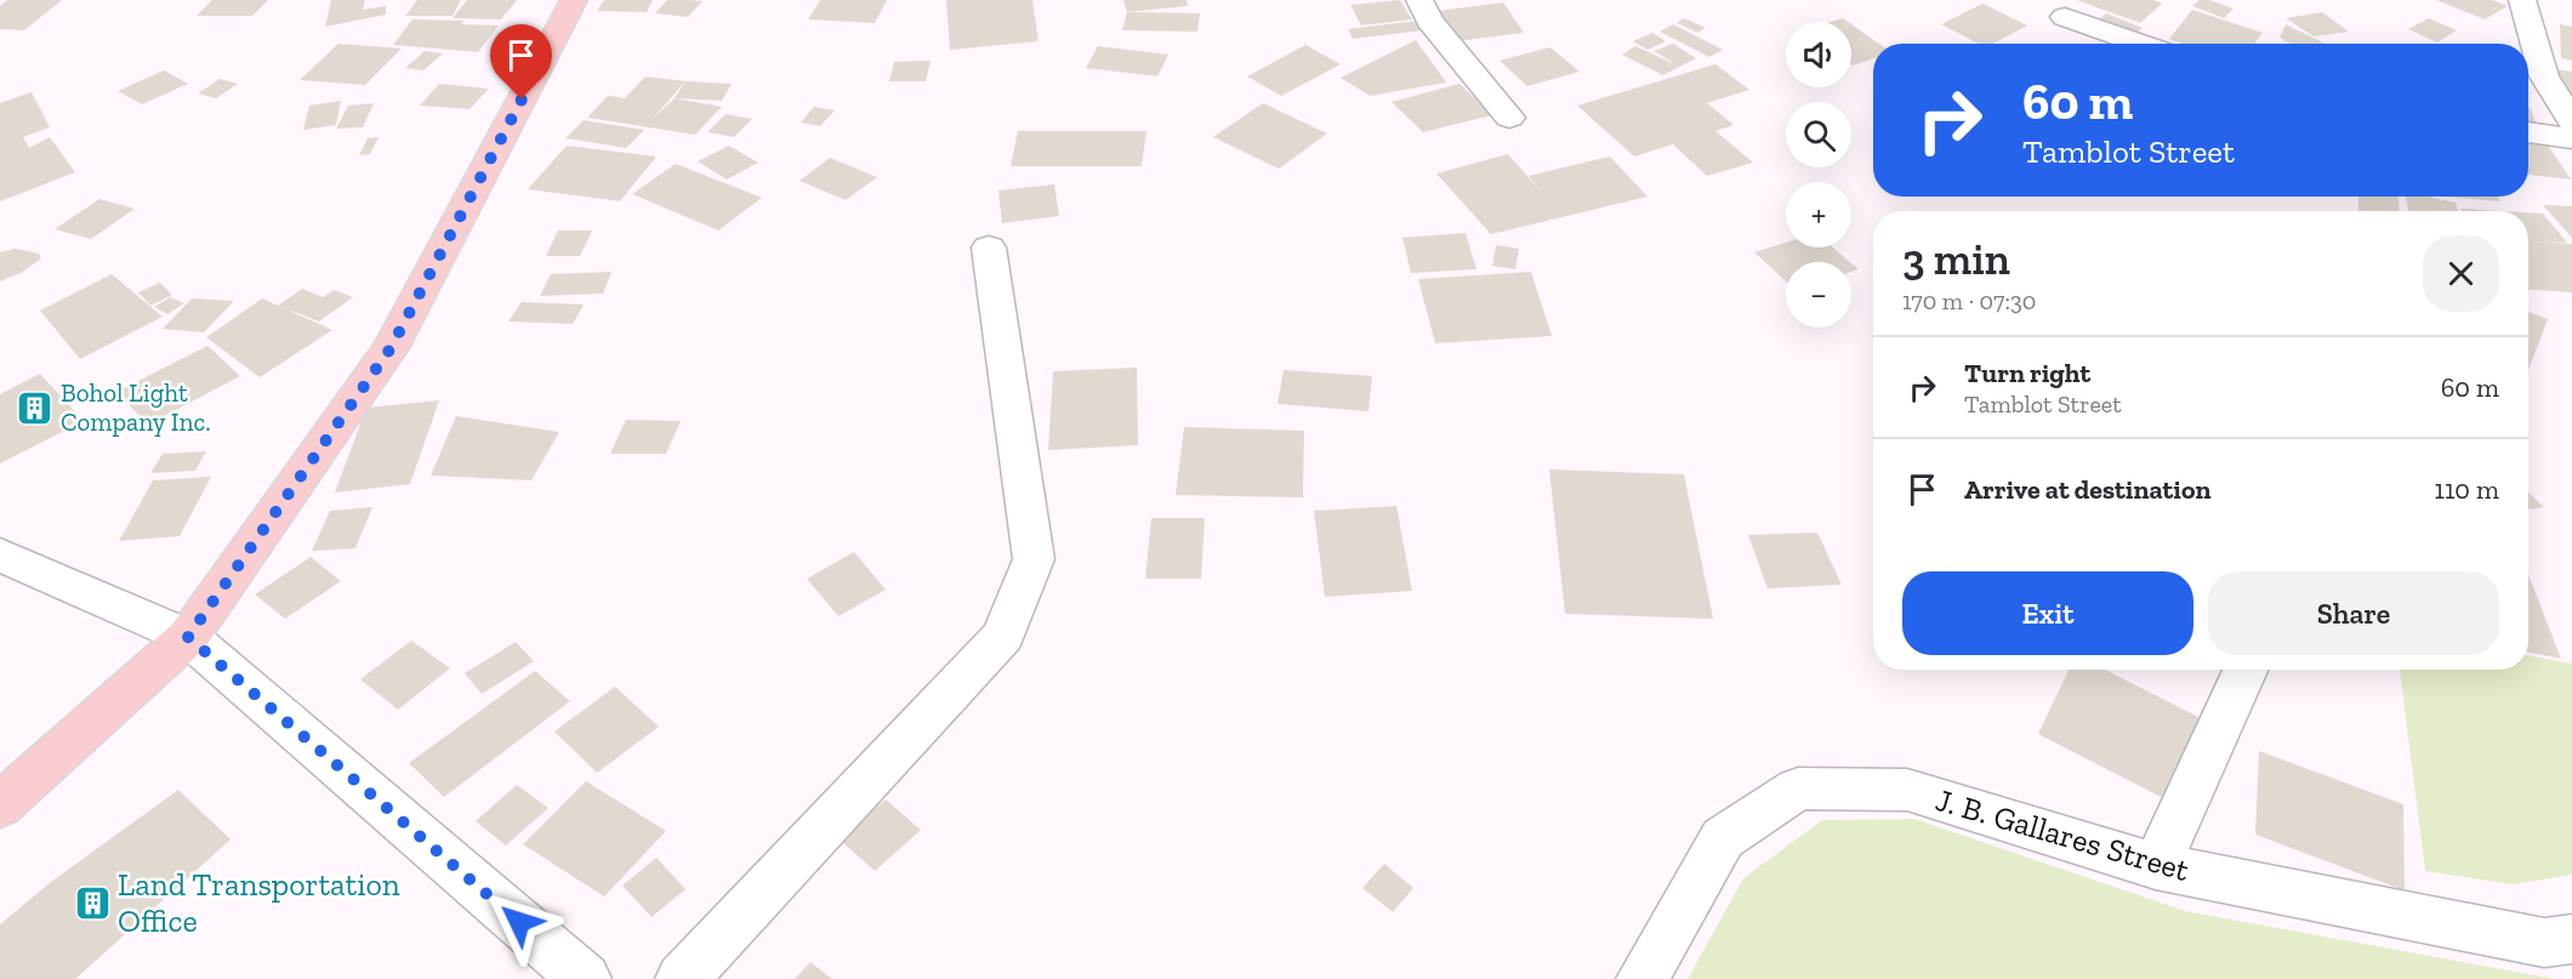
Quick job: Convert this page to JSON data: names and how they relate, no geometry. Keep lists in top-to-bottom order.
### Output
{
  "streets": {
    "street": ["J. B. Gallares Street"]
  },
  "places": {
    "building": ["Bohol Light Company Inc.", "Land Transportation Office"]
  },
  "page": {
    "map_buttons": ["+", "−"],
    "turn": ["60 m", "Tamblot Street"],
    "heading": ["3 min", "170 m · 07:30"],
    "list": [
      {
        "name": "Turn right",
        "note": "Tamblot Street",
        "value": "60 m"
      },
      {
        "name": "Arrive at destination",
        "value": "110 m"
      }
    ],
    "buttons": ["Exit", "Share"]
  }
}
